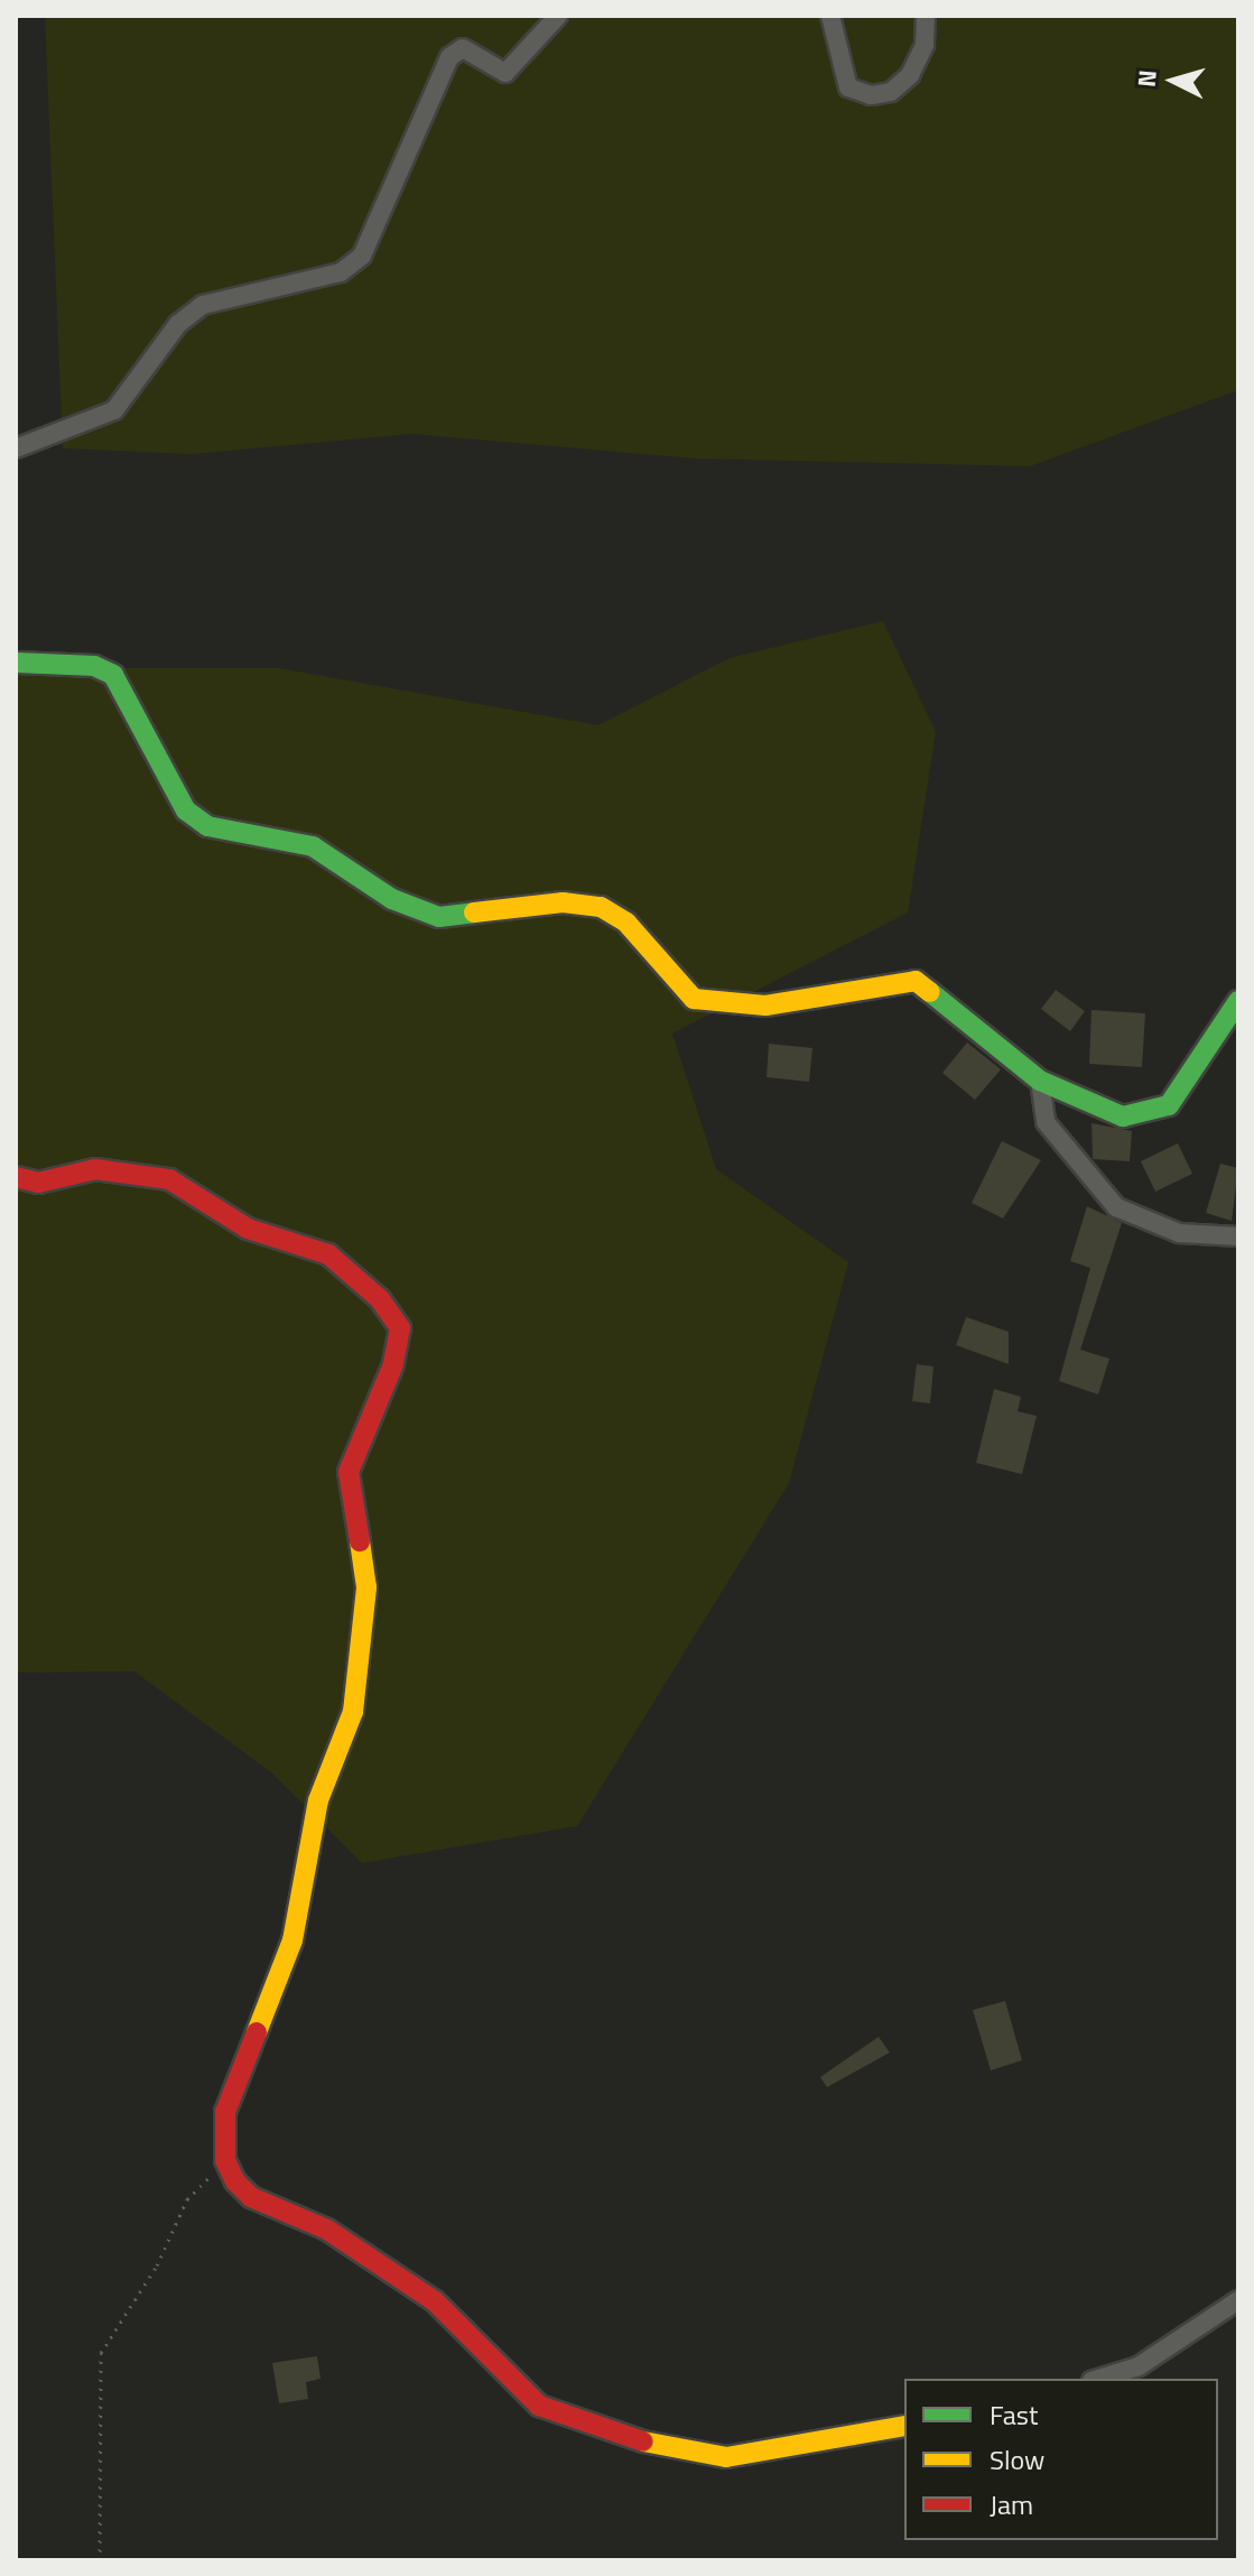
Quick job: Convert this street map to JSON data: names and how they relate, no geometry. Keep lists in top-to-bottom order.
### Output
{
  "legend": ["Fast", "Slow", "Jam"],
  "north": "left"
}
